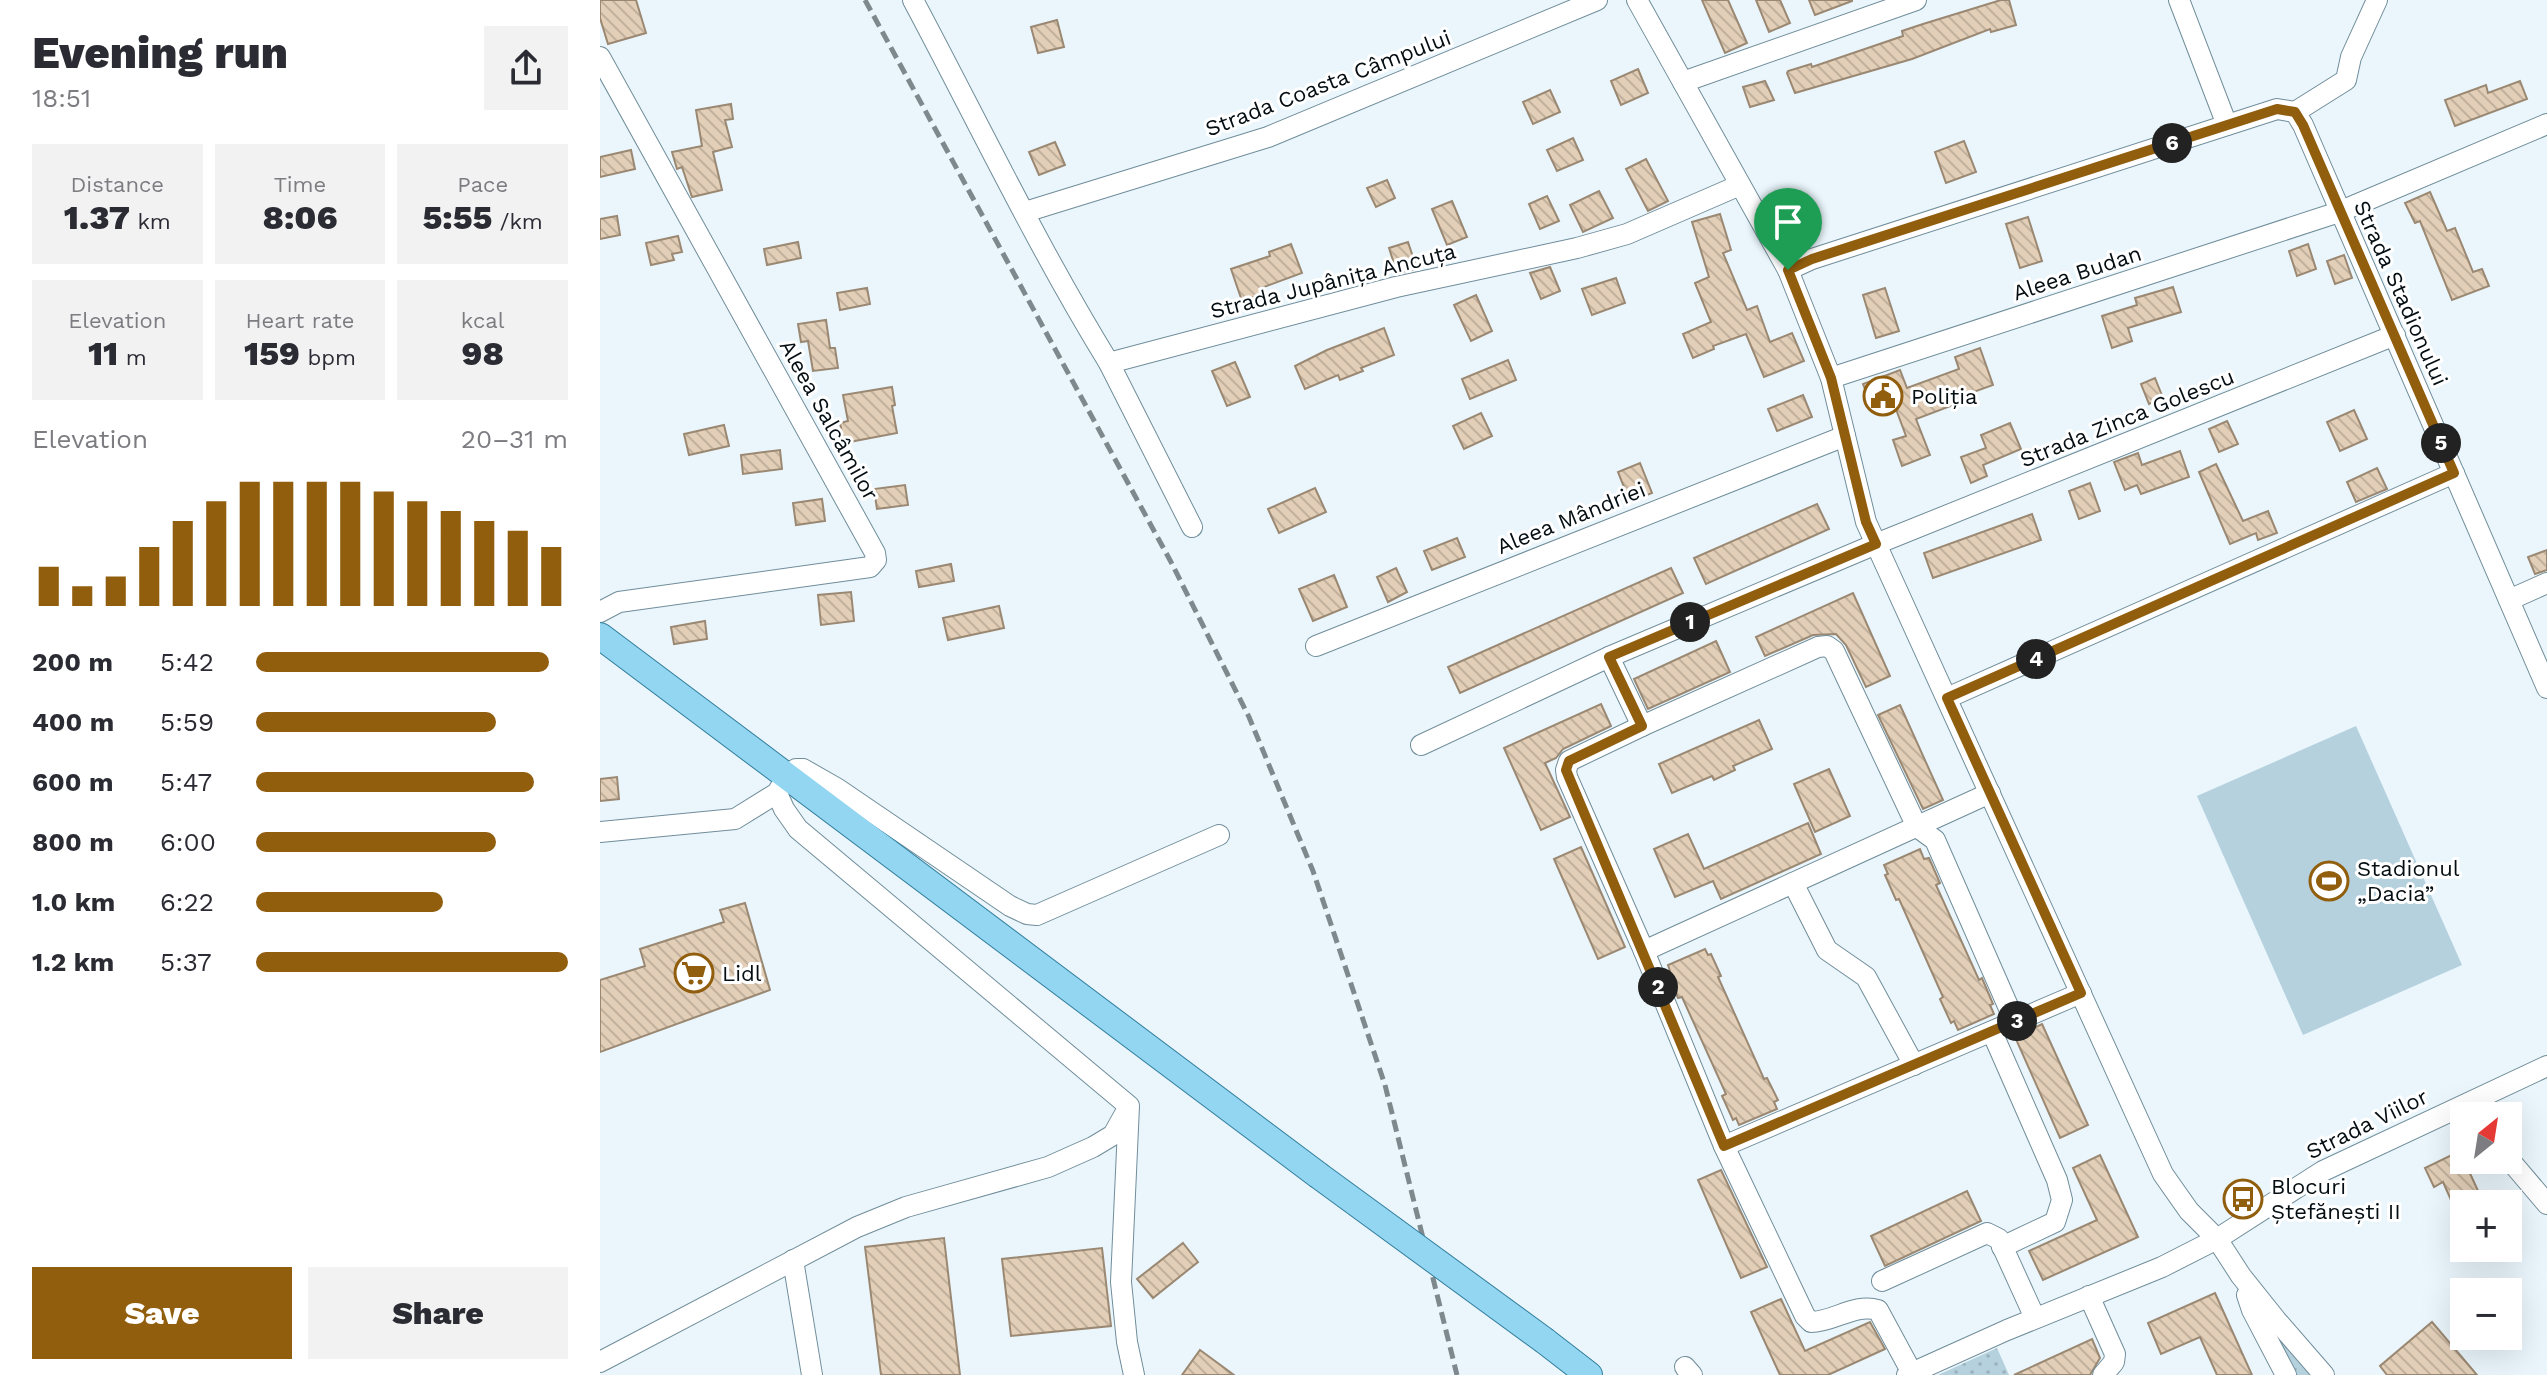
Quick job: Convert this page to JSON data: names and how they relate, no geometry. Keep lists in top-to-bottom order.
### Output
{
  "streets": {
    "street": [
      "Strada Coasta Câmpului",
      "Aleea Budan",
      "Strada Jupânița Ancuța",
      "Strada Stadionului",
      "Strada Zinca Golescu",
      "Aleea Salcâmilor",
      "Aleea Mândriei",
      "Strada Viilor"
    ]
  },
  "crossings": [
    ["Aleea Budan", "Strada Stadionului"],
    ["Strada Stadionului", "Strada Zinca Golescu"]
  ],
  "places": {
    "public building": ["Poliția"],
    "sports": ["Stadionul „Dacia”"],
    "supermarket": ["Lidl"],
    "bus stop": ["Blocuri Ștefănești II"]
  },
  "north": "top right",
  "page": {
    "heading": ["Evening run", "18:51"],
    "pins": [
      "6",
      "5",
      "1",
      "4",
      "2",
      "3"
    ],
    "stats": [
      ["Distance", "1.37 km"],
      ["Time", "8:06"],
      ["Pace", "5:55 /km"],
      ["Elevation", "11 m"],
      ["Heart rate", "159 bpm"],
      ["kcal", "98"]
    ],
    "chart": ["Elevation", "20–31 m"],
    "list": [
      {
        "name": "200 m",
        "note": "5:42"
      },
      {
        "name": "400 m",
        "note": "5:59"
      },
      {
        "name": "600 m",
        "note": "5:47"
      },
      {
        "name": "800 m",
        "note": "6:00"
      },
      {
        "name": "1.0 km",
        "note": "6:22"
      },
      {
        "name": "1.2 km",
        "note": "5:37"
      }
    ],
    "map_buttons": ["+", "−"],
    "buttons": ["Save", "Share"]
  }
}
